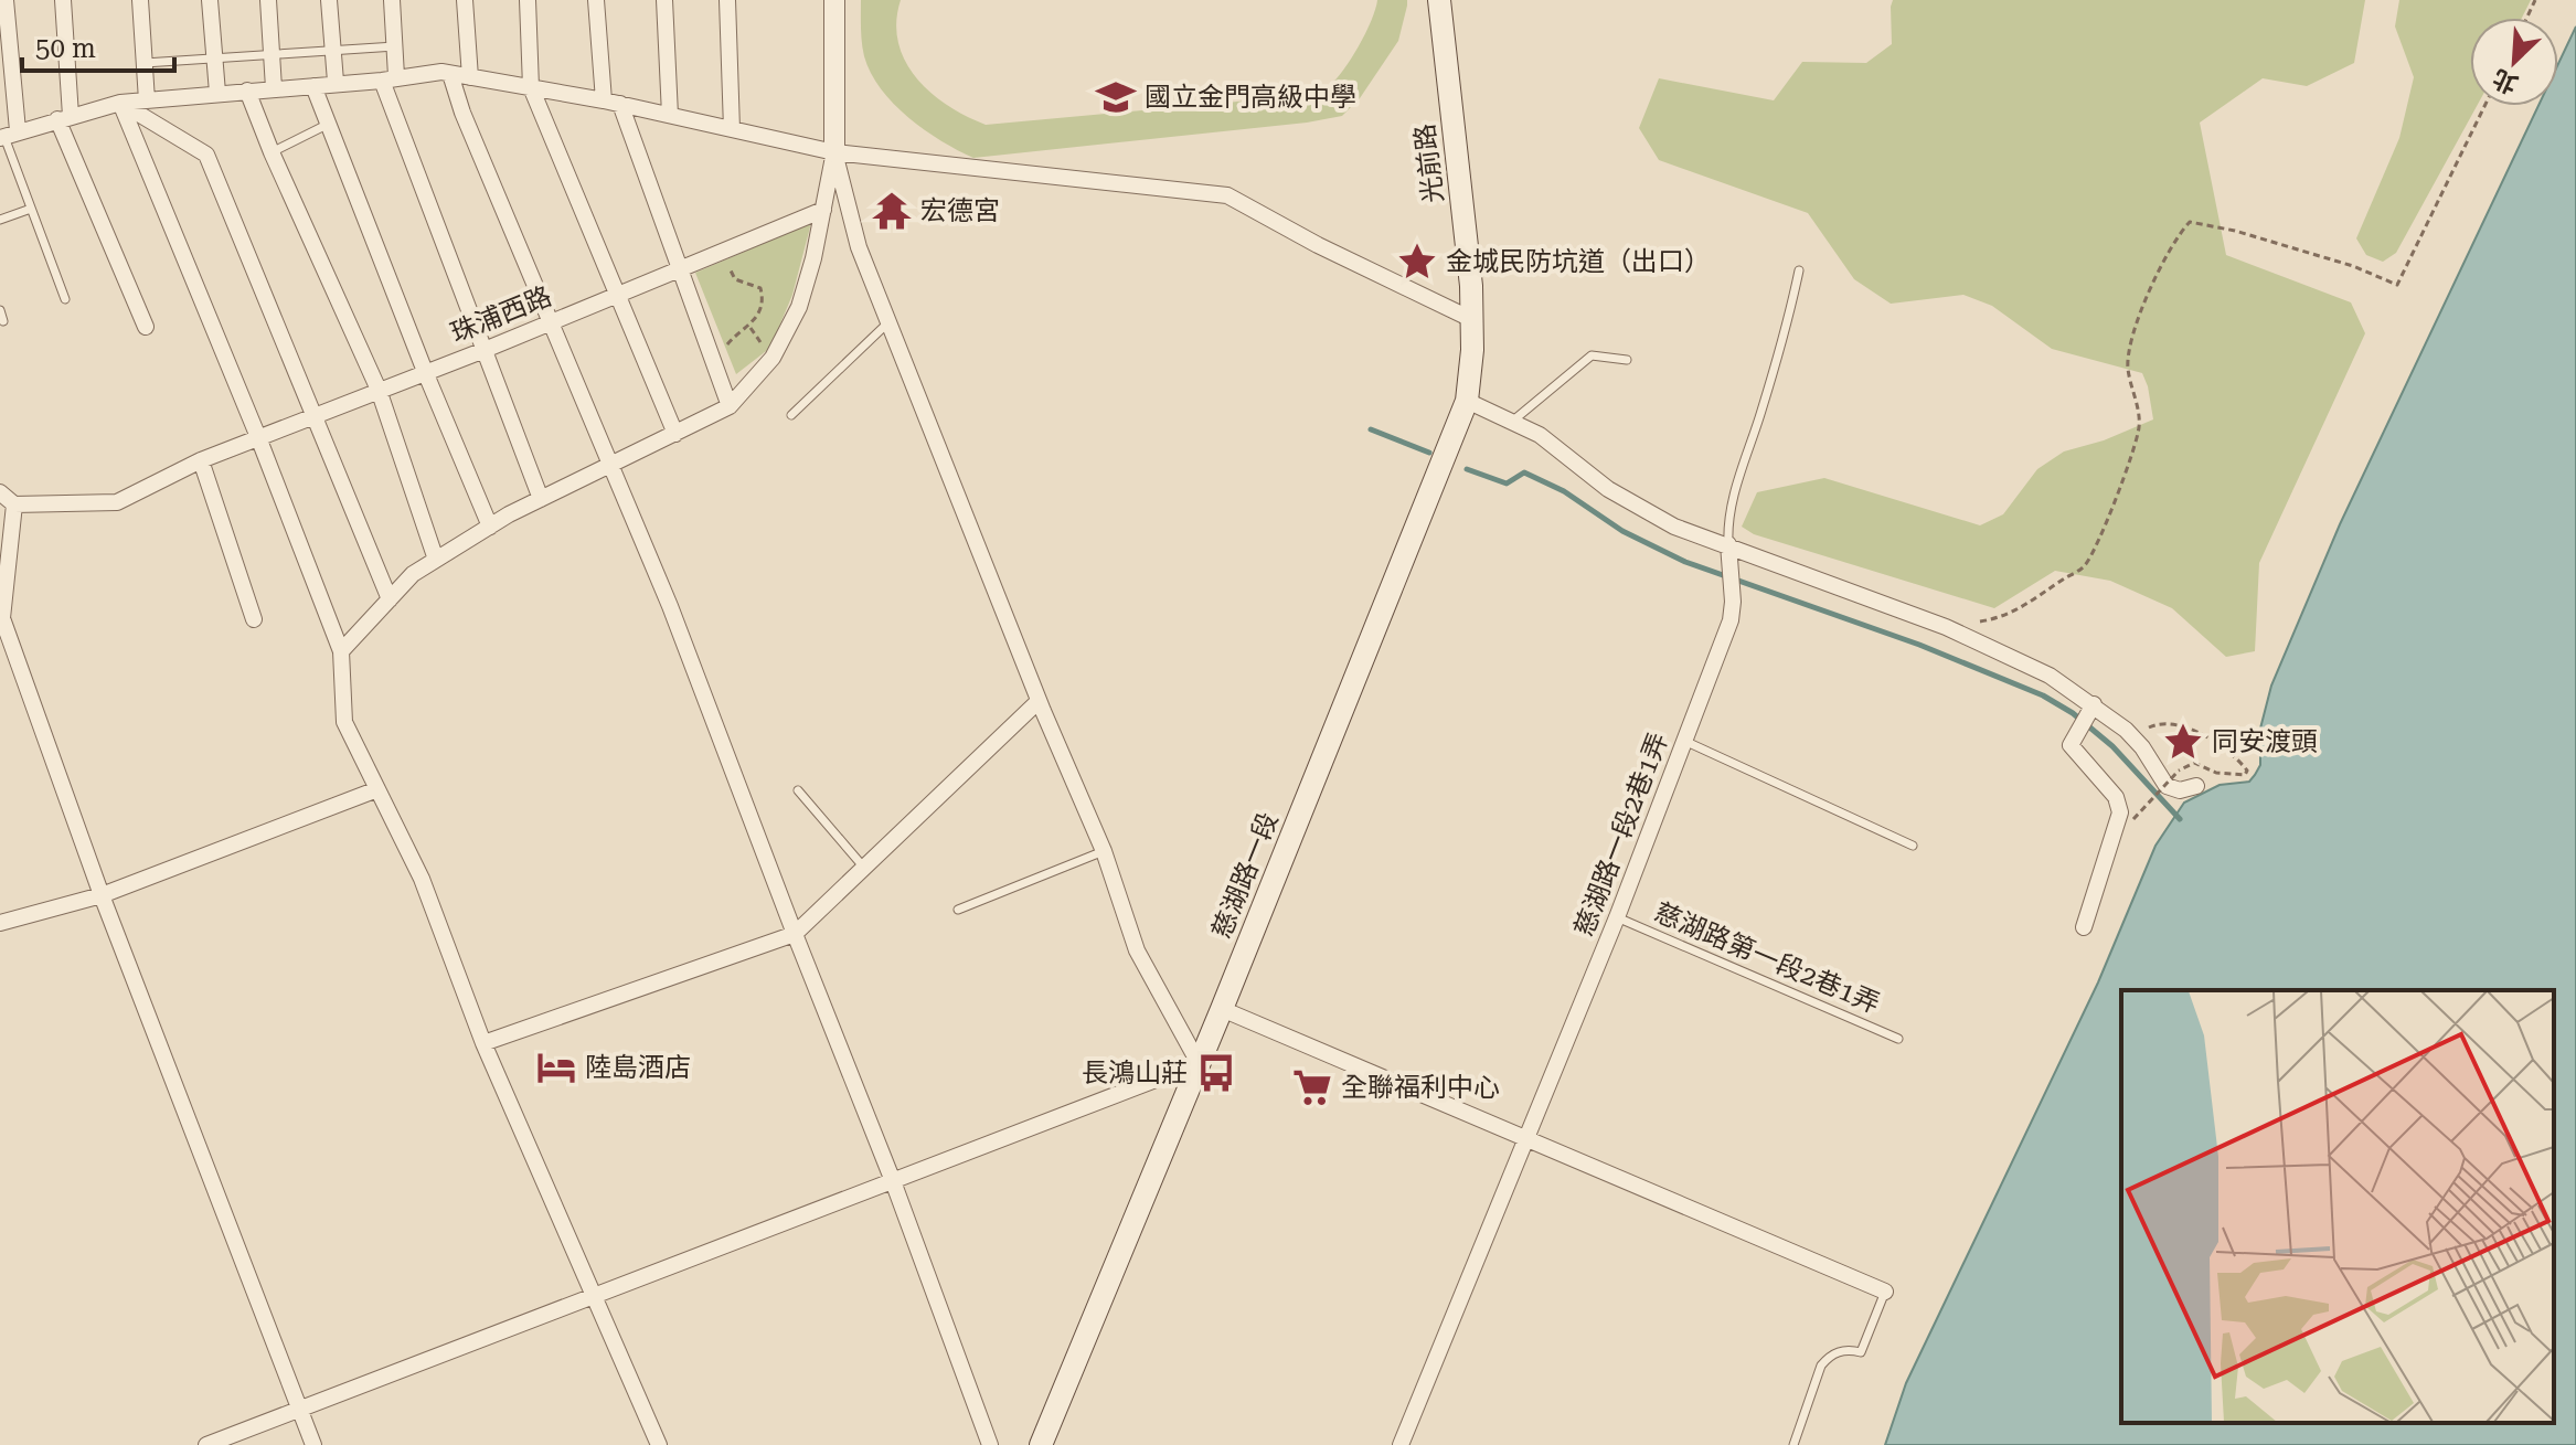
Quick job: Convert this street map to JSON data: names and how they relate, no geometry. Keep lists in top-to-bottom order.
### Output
{
  "streets": {
    "main road": ["光前路", "慈湖路一段"],
    "street": ["珠浦西路", "慈湖路一段2巷1弄"],
    "lane": ["慈湖路第一段2巷1弄"]
  },
  "crossings": [
    ["光前路", "慈湖路一段"],
    ["慈湖路一段2巷1弄", "慈湖路第一段2巷1弄"]
  ],
  "places": {
    "school or university": ["國立金門高級中學"],
    "temple": ["宏德宮"],
    "place": ["金城民防坑道（出口）", "同安渡頭"],
    "hotel": ["陸島酒店"],
    "bus stop": ["長鴻山莊"],
    "supermarket": ["全聯福利中心"]
  },
  "scale_bar": "50 m",
  "north": "bottom left"
}
